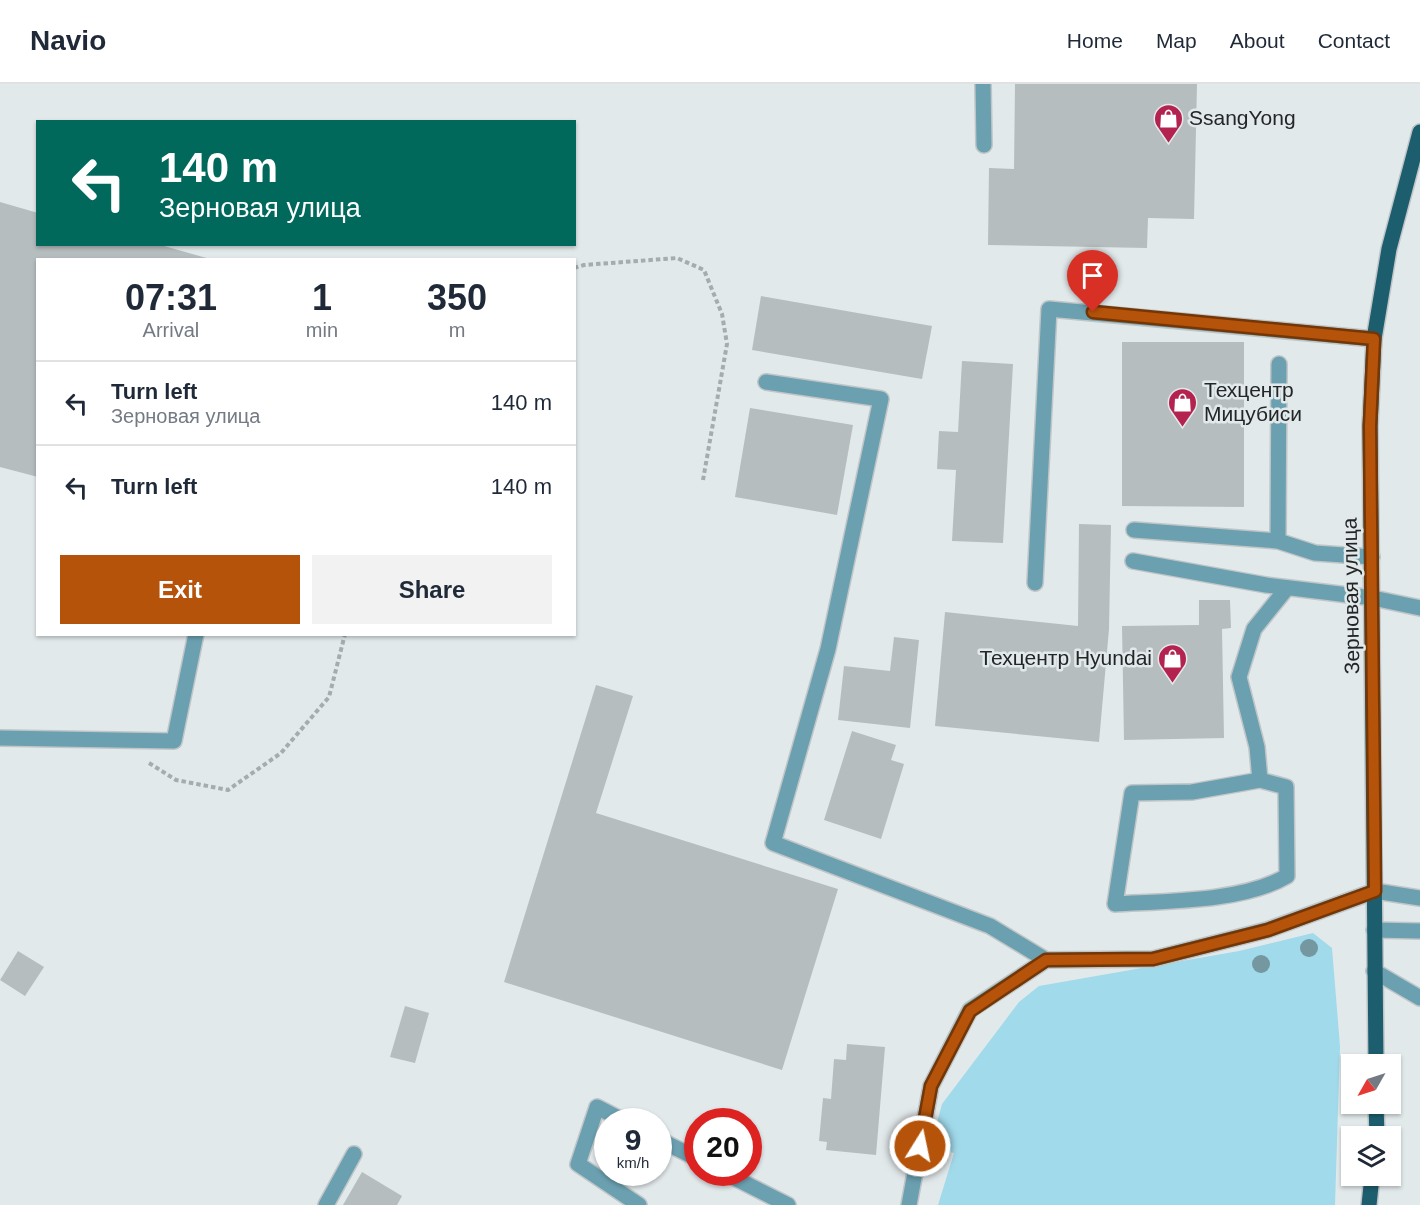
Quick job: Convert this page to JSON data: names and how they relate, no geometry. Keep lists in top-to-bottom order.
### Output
{
  "streets": {
    "main road": ["Зерновая улица"]
  },
  "places": {
    "shop": ["SsangYong", "Техцентр Мицубиси", "Техцентр Hyundai"]
  },
  "north": "bottom left",
  "page": {
    "header": "Navio",
    "nav": [
      "Home",
      "Map",
      "About",
      "Contact"
    ],
    "turn": ["140 m", "Зерновая улица"],
    "eta": [
      "07:31",
      "Arrival",
      "1",
      "min",
      "350",
      "m"
    ],
    "list": [
      {
        "name": "Turn left",
        "note": "Зерновая улица",
        "value": "140 m"
      },
      {
        "name": "Turn left",
        "value": "140 m"
      }
    ],
    "buttons": ["Exit", "Share"],
    "speed": "9 km/h",
    "limit": "20"
  }
}
